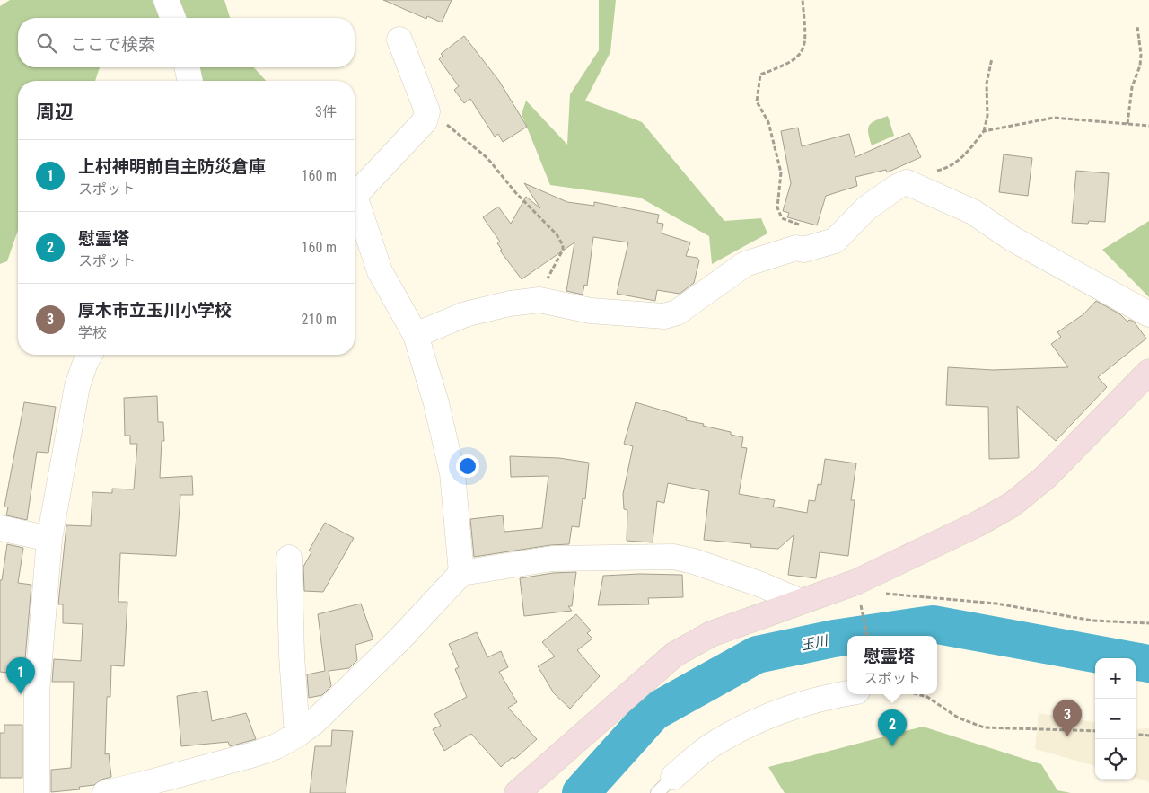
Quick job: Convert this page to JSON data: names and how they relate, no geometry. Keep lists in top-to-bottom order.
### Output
{
  "water": ["玉川"],
  "page": {
    "search": "ここで検索",
    "heading": ["周辺", "3件"],
    "list": [
      {
        "mark": "1",
        "name": "上村神明前自主防災倉庫",
        "note": "スポット",
        "value": "160 m"
      },
      {
        "mark": "2",
        "name": "慰霊塔",
        "note": "スポット",
        "value": "160 m"
      },
      {
        "mark": "3",
        "name": "厚木市立玉川小学校",
        "note": "学校",
        "value": "210 m"
      }
    ],
    "popup": ["慰霊塔", "スポット"],
    "pins": ["1", "3", "2"],
    "map_buttons": ["+", "−"]
  }
}
